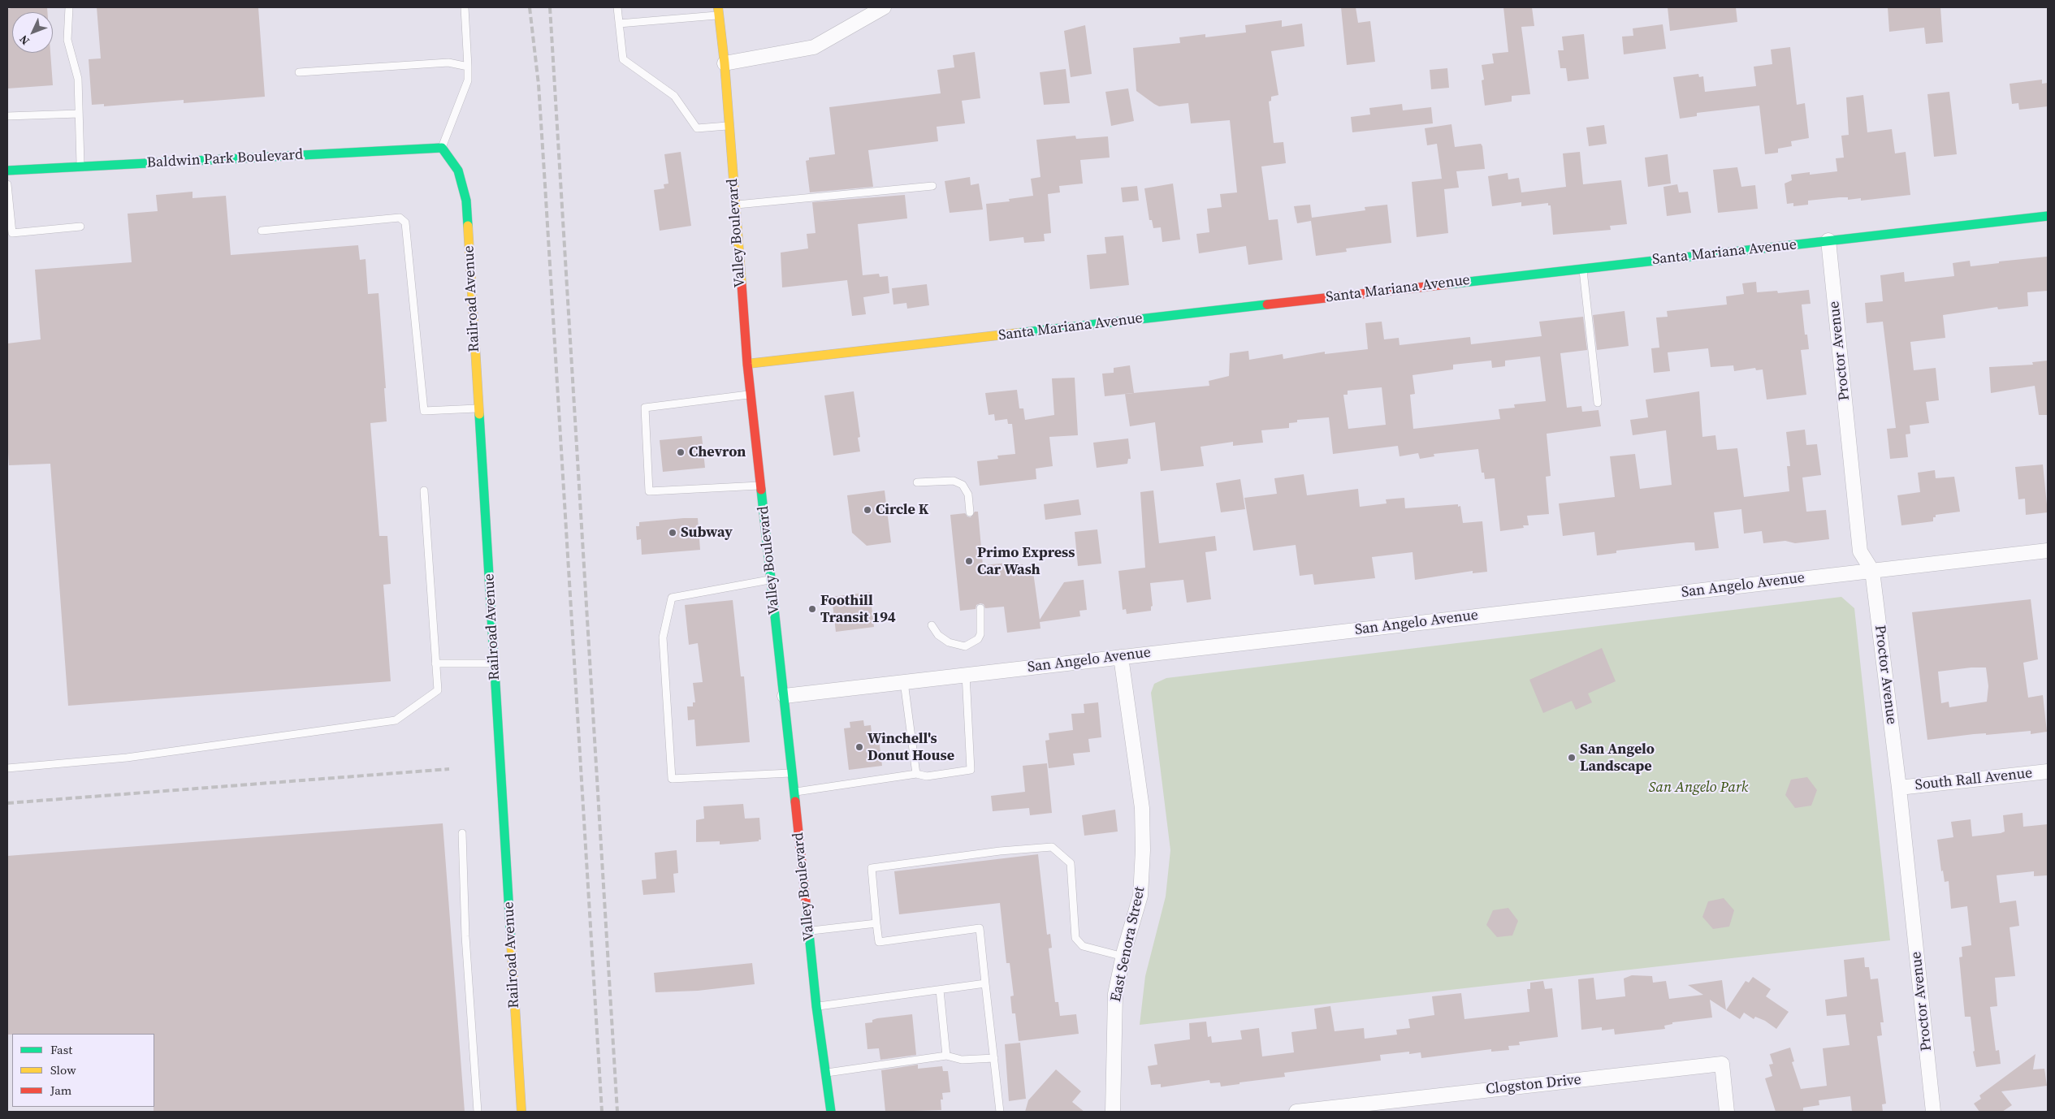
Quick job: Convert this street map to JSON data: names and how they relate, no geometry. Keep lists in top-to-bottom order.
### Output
{
  "streets": {
    "street": [
      "Baldwin Park Boulevard",
      "Valley Boulevard",
      "Santa Mariana Avenue",
      "Railroad Avenue",
      "Proctor Avenue",
      "San Angelo Avenue",
      "South Rall Avenue",
      "East Senora Street",
      "Clogston Drive"
    ]
  },
  "crossings": [
    ["Baldwin Park Boulevard", "Railroad Avenue"],
    ["Valley Boulevard", "Santa Mariana Avenue"],
    ["Valley Boulevard", "San Angelo Avenue"],
    ["Santa Mariana Avenue", "Proctor Avenue"],
    ["Proctor Avenue", "San Angelo Avenue"],
    ["Proctor Avenue", "South Rall Avenue"],
    ["San Angelo Avenue", "East Senora Street"]
  ],
  "parks": ["San Angelo Park"],
  "places": [
    "Chevron",
    "Circle K",
    "Subway",
    "Primo Express Car Wash",
    "Foothill Transit 194",
    "Winchell's Donut House",
    "San Angelo Landscape"
  ],
  "legend": ["Fast", "Slow", "Jam"],
  "north": "bottom left"
}
